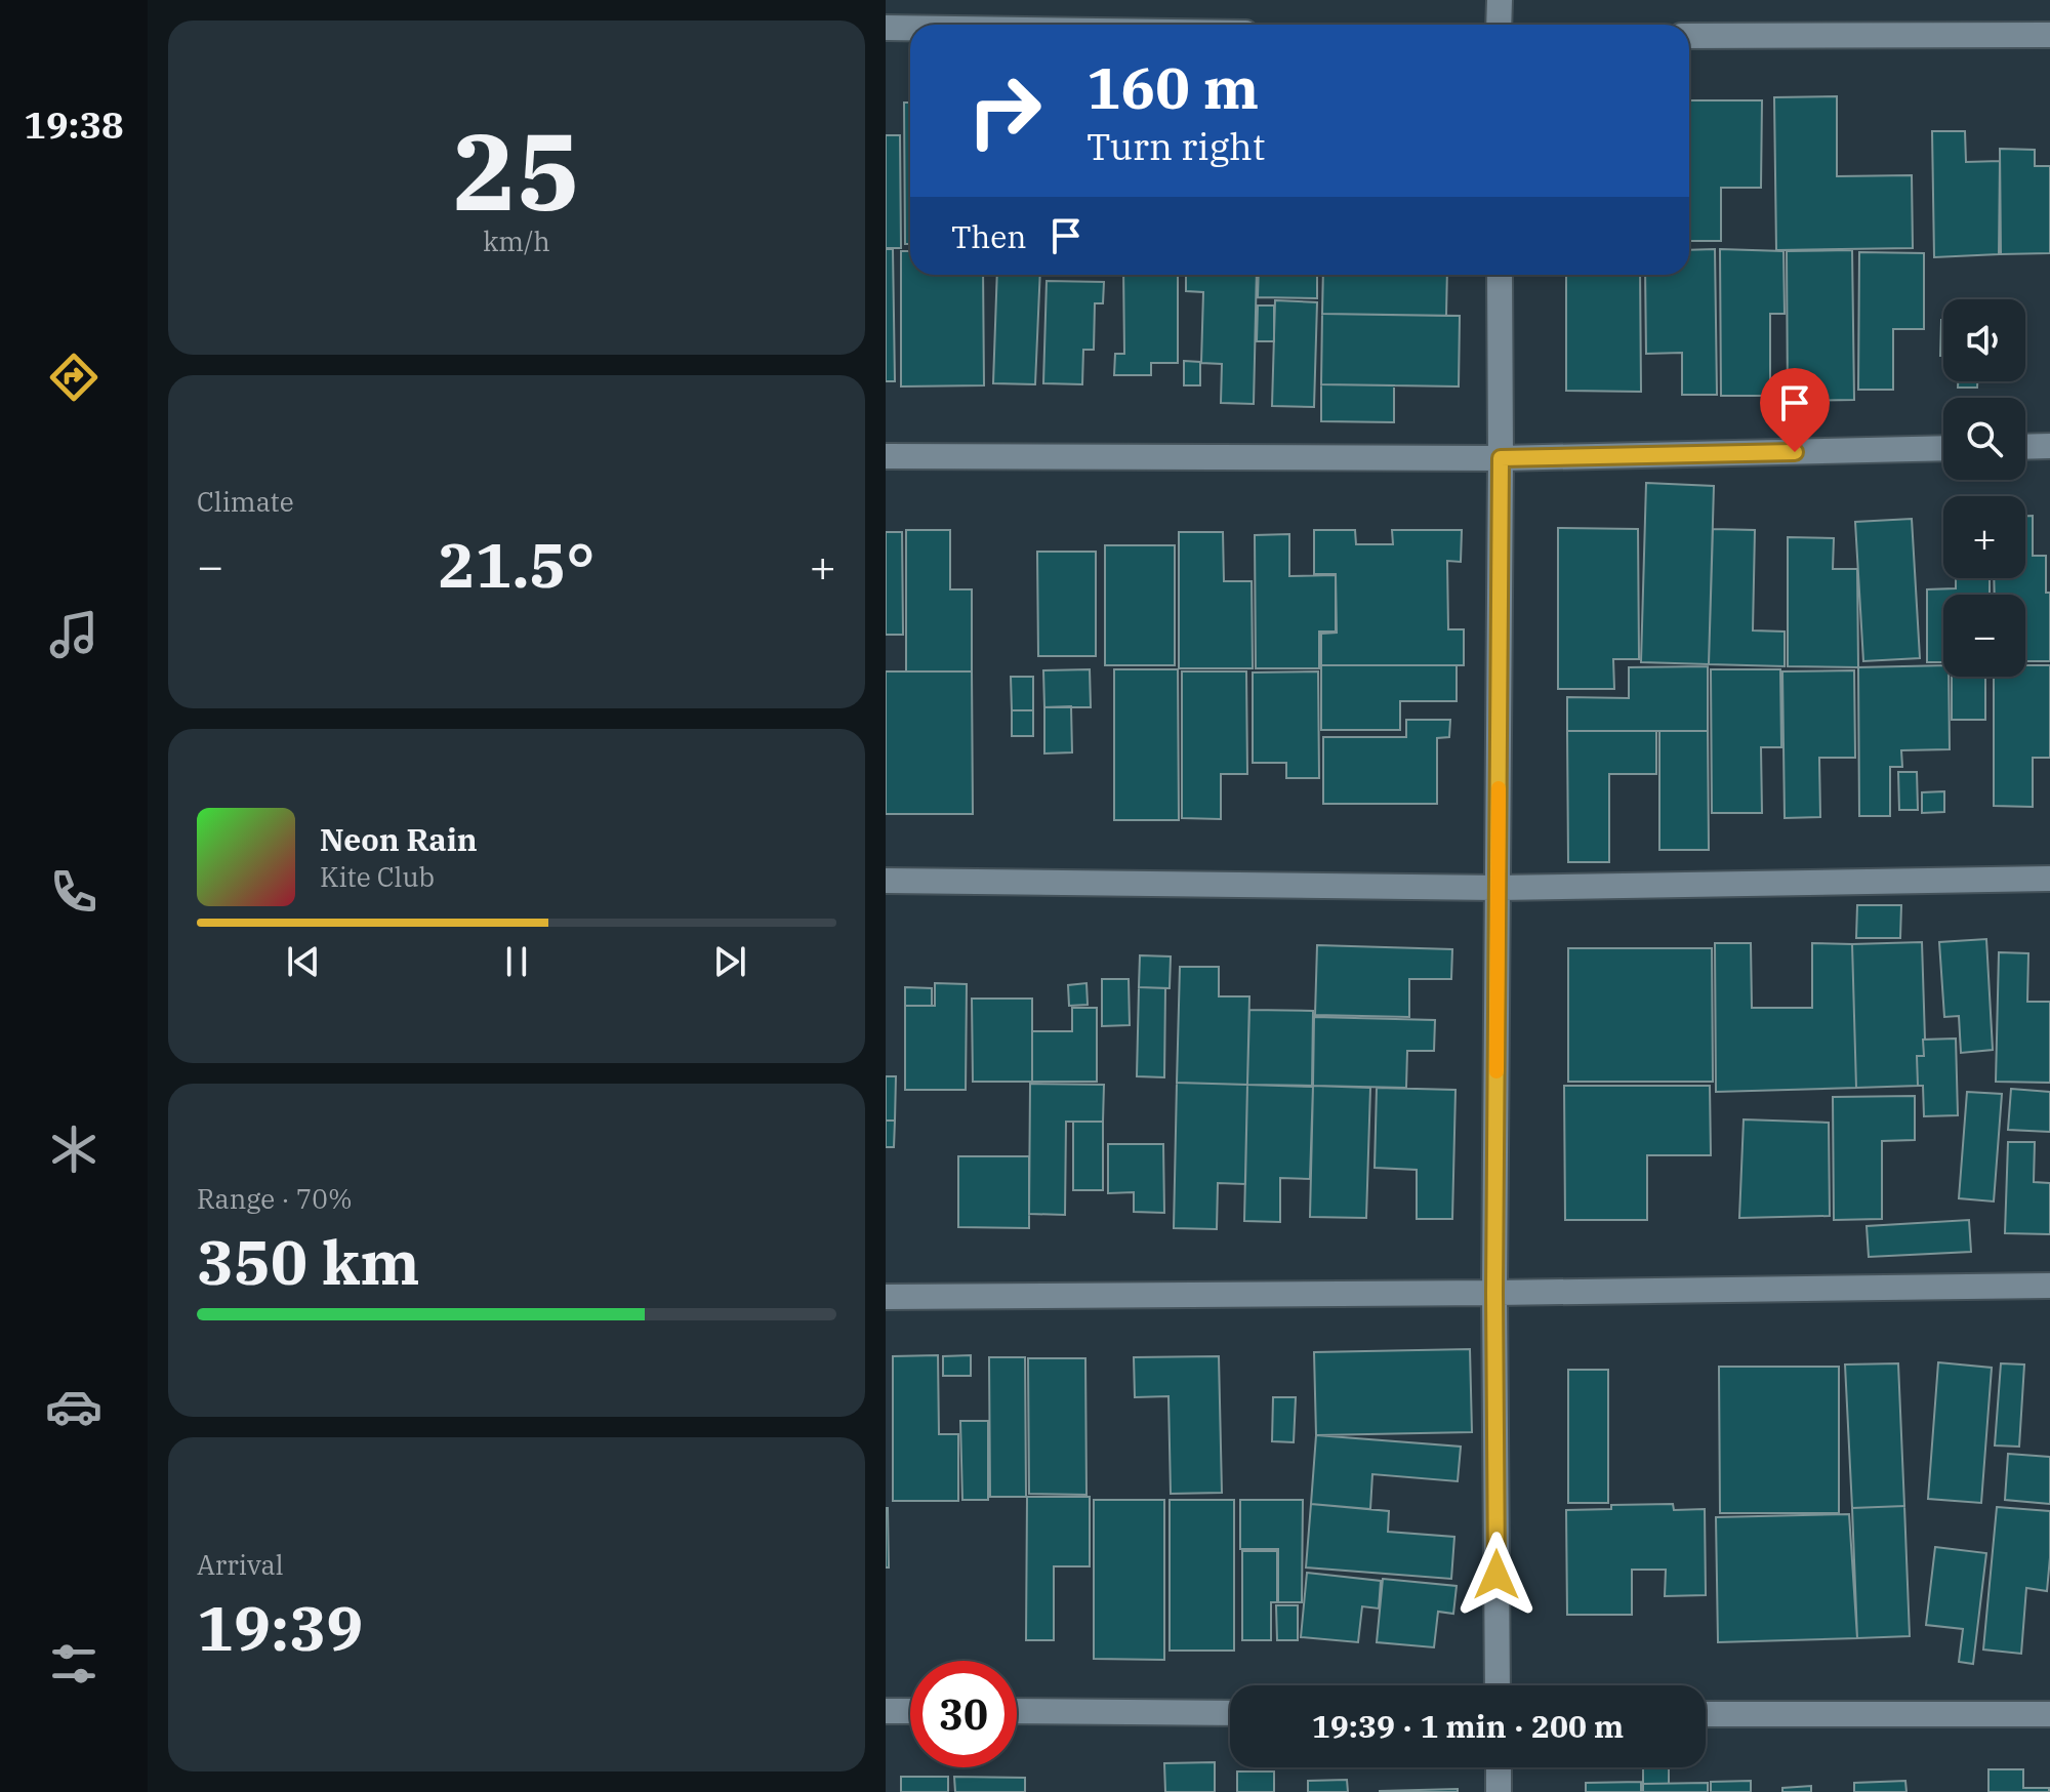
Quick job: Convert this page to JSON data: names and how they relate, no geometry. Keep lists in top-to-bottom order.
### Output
{
  "page": {
    "tabs": "19:38",
    "tile": [
      ["25", "km/h"],
      "Climate",
      ["Range · 70%", "350 km"],
      ["Arrival", "19:39"]
    ],
    "turn": ["160 m", "Turn right"],
    "then": "Then",
    "map_buttons": ["+", "−"],
    "heat": ["−", "21.5°", "+"],
    "song": ["Neon Rain", "Kite Club"],
    "limit": "30",
    "trip": "19:39 · 1 min · 200 m"
  }
}
